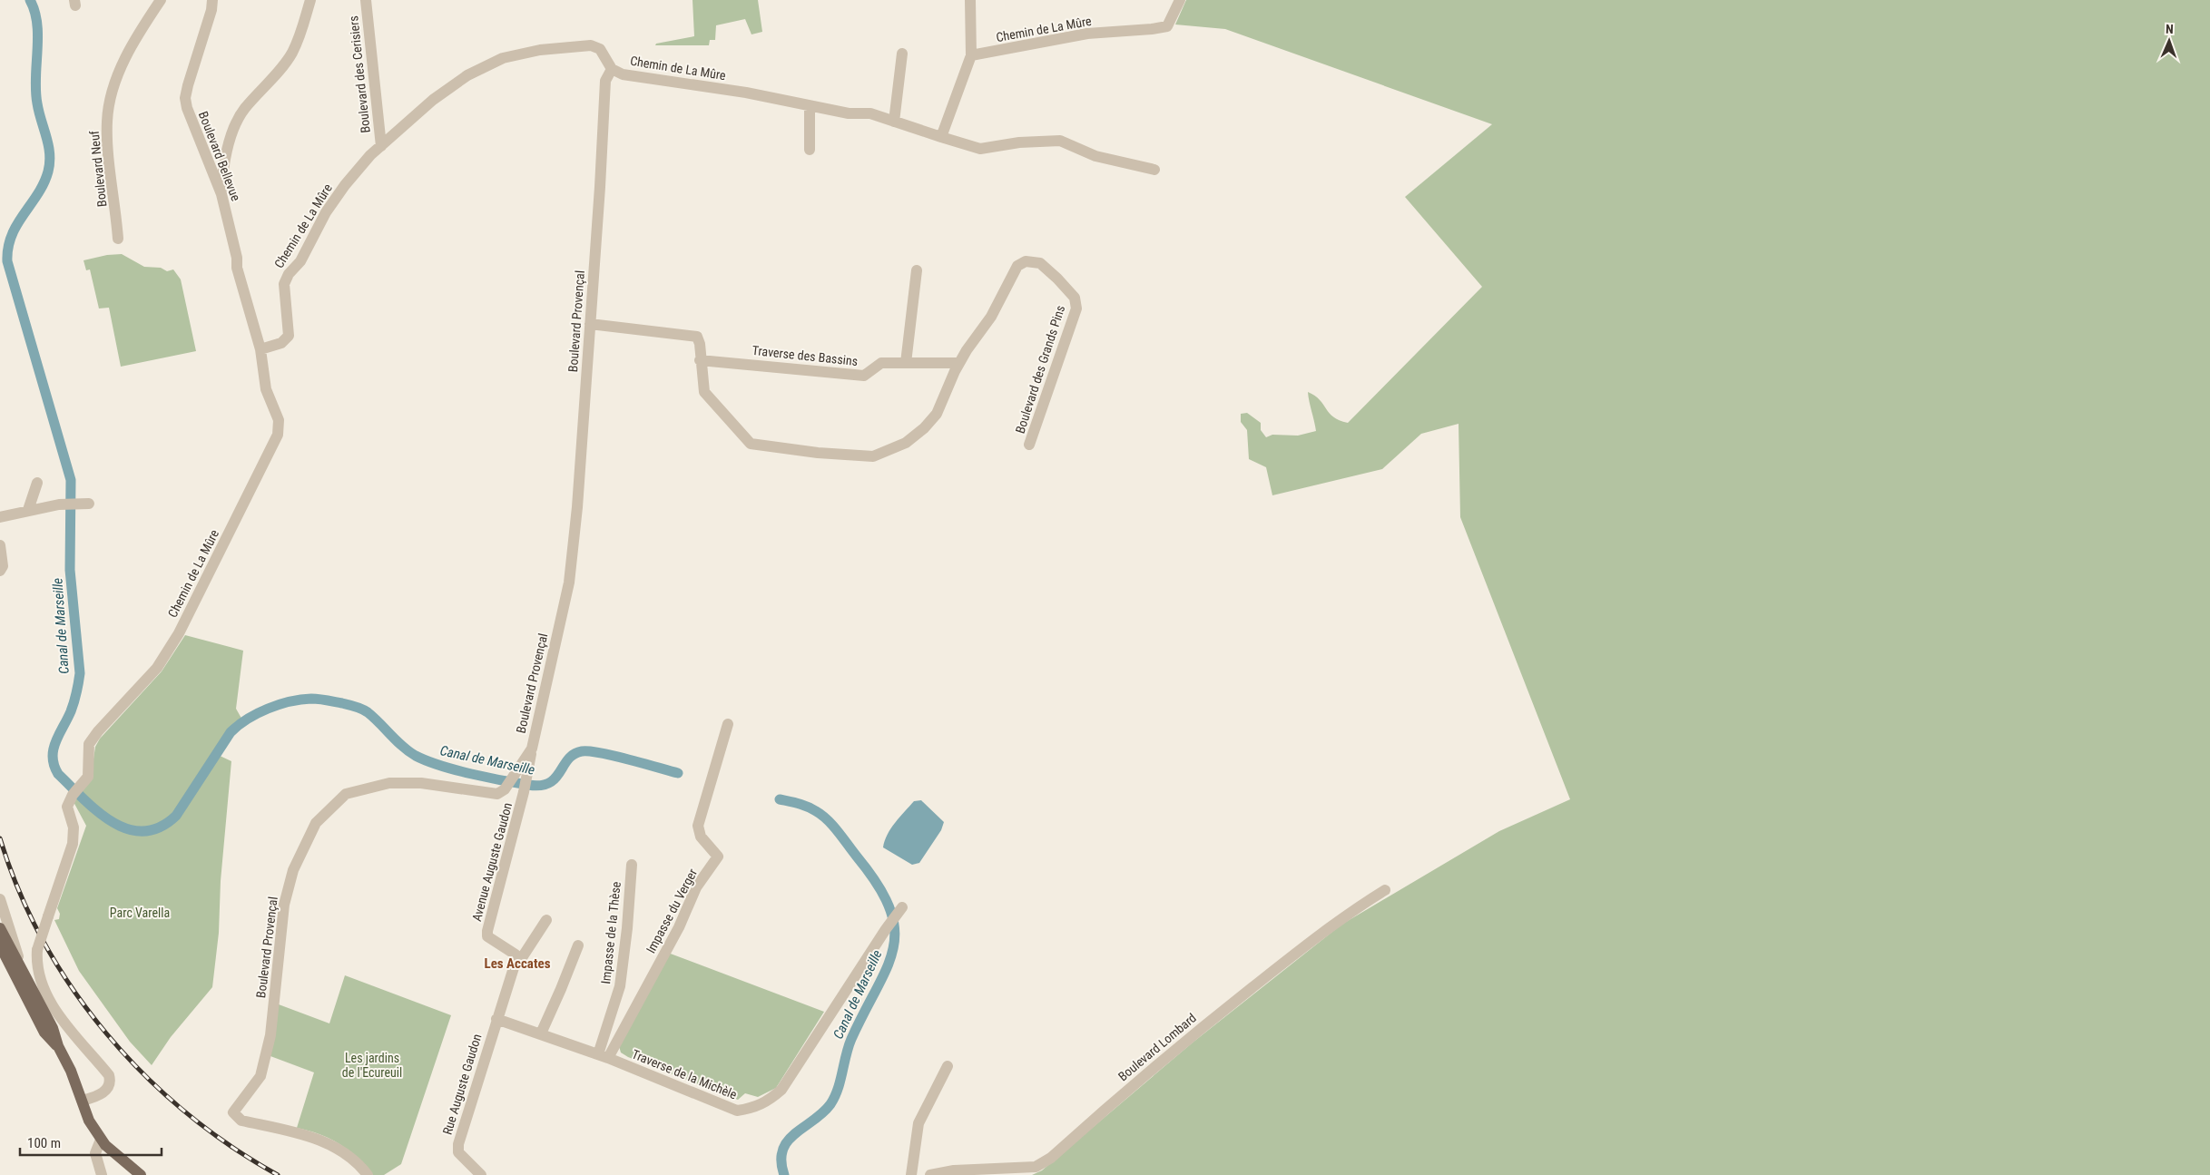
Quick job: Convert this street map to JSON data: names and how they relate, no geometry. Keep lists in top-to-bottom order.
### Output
{
  "streets": {
    "street": [
      "Chemin de La Mûre",
      "Boulevard des Cerisiers",
      "Boulevard Bellevue",
      "Boulevard Neuf",
      "Boulevard Provençal",
      "Traverse des Bassins",
      "Boulevard des Grands Pins",
      "Avenue Auguste Gaudon",
      "Impasse du Verger",
      "Impasse de la Thèse",
      "Boulevard Lombard",
      "Traverse de la Michèle",
      "Rue Auguste Gaudon"
    ]
  },
  "crossings": [
    ["Chemin de La Mûre", "Boulevard des Cerisiers"],
    ["Chemin de La Mûre", "Boulevard Bellevue"],
    ["Chemin de La Mûre", "Boulevard Provençal"],
    ["Boulevard Provençal", "Boulevard des Grands Pins"],
    ["Boulevard Provençal", "Avenue Auguste Gaudon"],
    ["Traverse des Bassins", "Boulevard des Grands Pins"],
    ["Impasse du Verger", "Impasse de la Thèse"],
    ["Impasse du Verger", "Traverse de la Michèle"],
    ["Impasse de la Thèse", "Traverse de la Michèle"],
    ["Traverse de la Michèle", "Rue Auguste Gaudon"]
  ],
  "districts": ["Les Accates"],
  "water": ["Canal de Marseille"],
  "parks": ["Parc Varella", "Les jardins de l'Ecureuil"],
  "scale_bar": "100 m",
  "north": "top"
}
